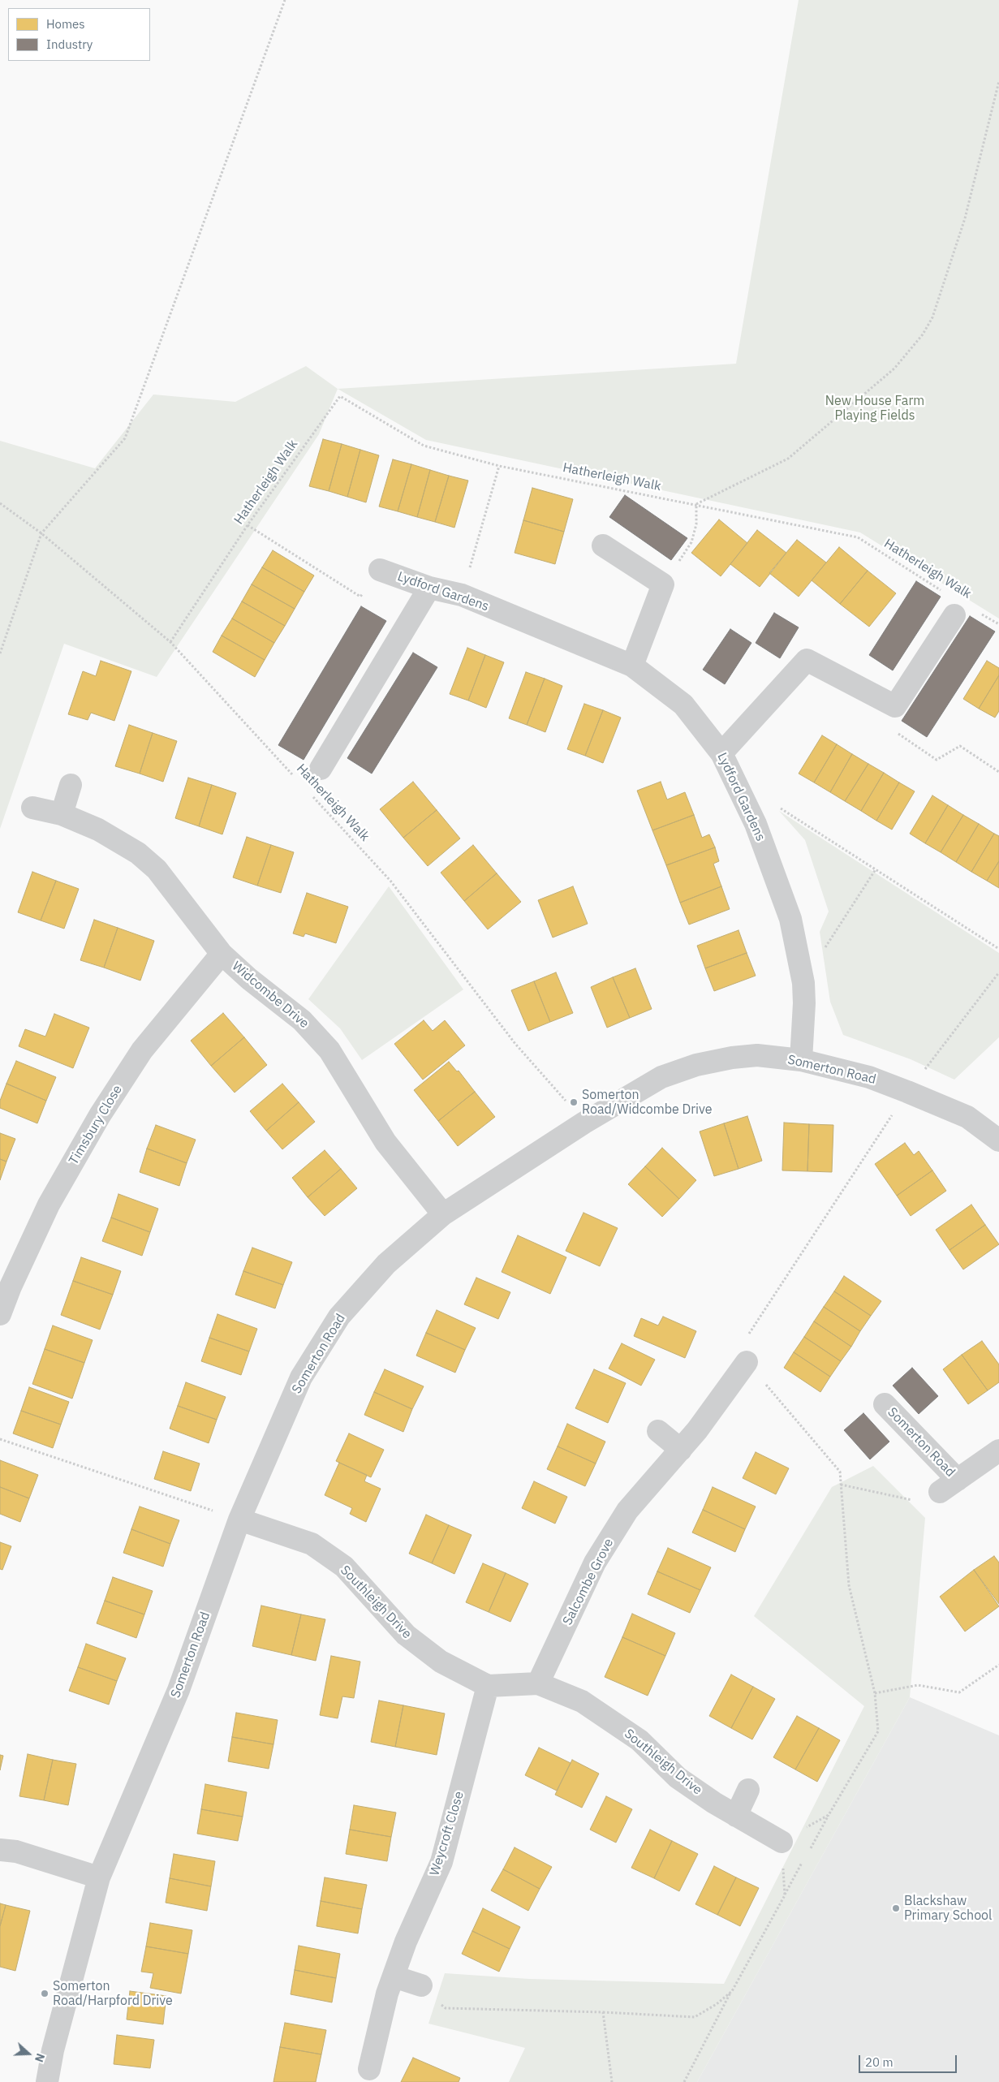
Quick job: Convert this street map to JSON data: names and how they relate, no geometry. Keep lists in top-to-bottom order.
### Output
{
  "streets": {
    "street": [
      "Lydford Gardens",
      "Widcombe Drive",
      "Somerton Road",
      "Timsbury Close",
      "Salcombe Grove",
      "Southleigh Drive",
      "Weycroft Close"
    ],
    "path": ["Hatherleigh Walk"]
  },
  "crossings": [
    ["Hatherleigh Walk", "Somerton Road"],
    ["Lydford Gardens", "Somerton Road"],
    ["Widcombe Drive", "Somerton Road"],
    ["Widcombe Drive", "Timsbury Close"],
    ["Somerton Road", "Southleigh Drive"],
    ["Salcombe Grove", "Southleigh Drive"],
    ["Southleigh Drive", "Weycroft Close"]
  ],
  "parks": ["New House Farm Playing Fields"],
  "places": ["Somerton Road/Widcombe Drive", "Blackshaw Primary School", "Somerton Road/Harpford Drive"],
  "legend": ["Homes", "Industry"],
  "scale_bar": "20 m",
  "north": "right"
}
